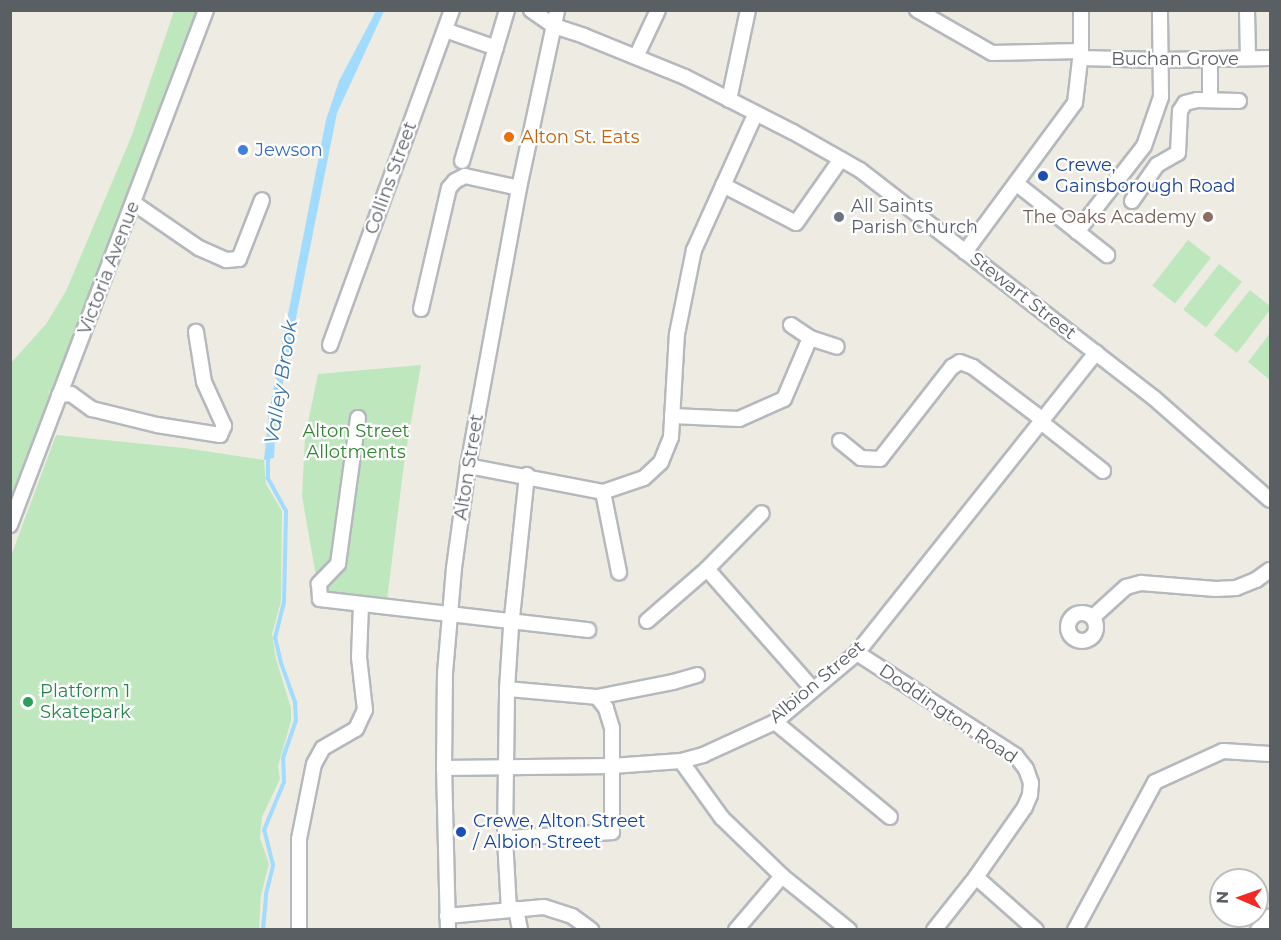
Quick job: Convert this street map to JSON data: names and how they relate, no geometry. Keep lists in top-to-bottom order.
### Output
{
  "streets": {
    "street": [
      "Buchan Grove",
      "Collins Street",
      "Victoria Avenue",
      "Stewart Street",
      "Alton Street",
      "Albion Street",
      "Doddington Road"
    ]
  },
  "crossings": [
    ["Stewart Street", "Alton Street"],
    ["Stewart Street", "Albion Street"],
    ["Alton Street", "Albion Street"],
    ["Albion Street", "Doddington Road"]
  ],
  "water": ["Valley Brook"],
  "parks": ["Alton Street Allotments"],
  "places": [
    "Alton St. Eats",
    "Jewson",
    "Crewe, Gainsborough Road",
    "All Saints Parish Church",
    "The Oaks Academy",
    "Platform 1 Skatepark",
    "Crewe, Alton Street / Albion Street"
  ],
  "north": "left"
}
